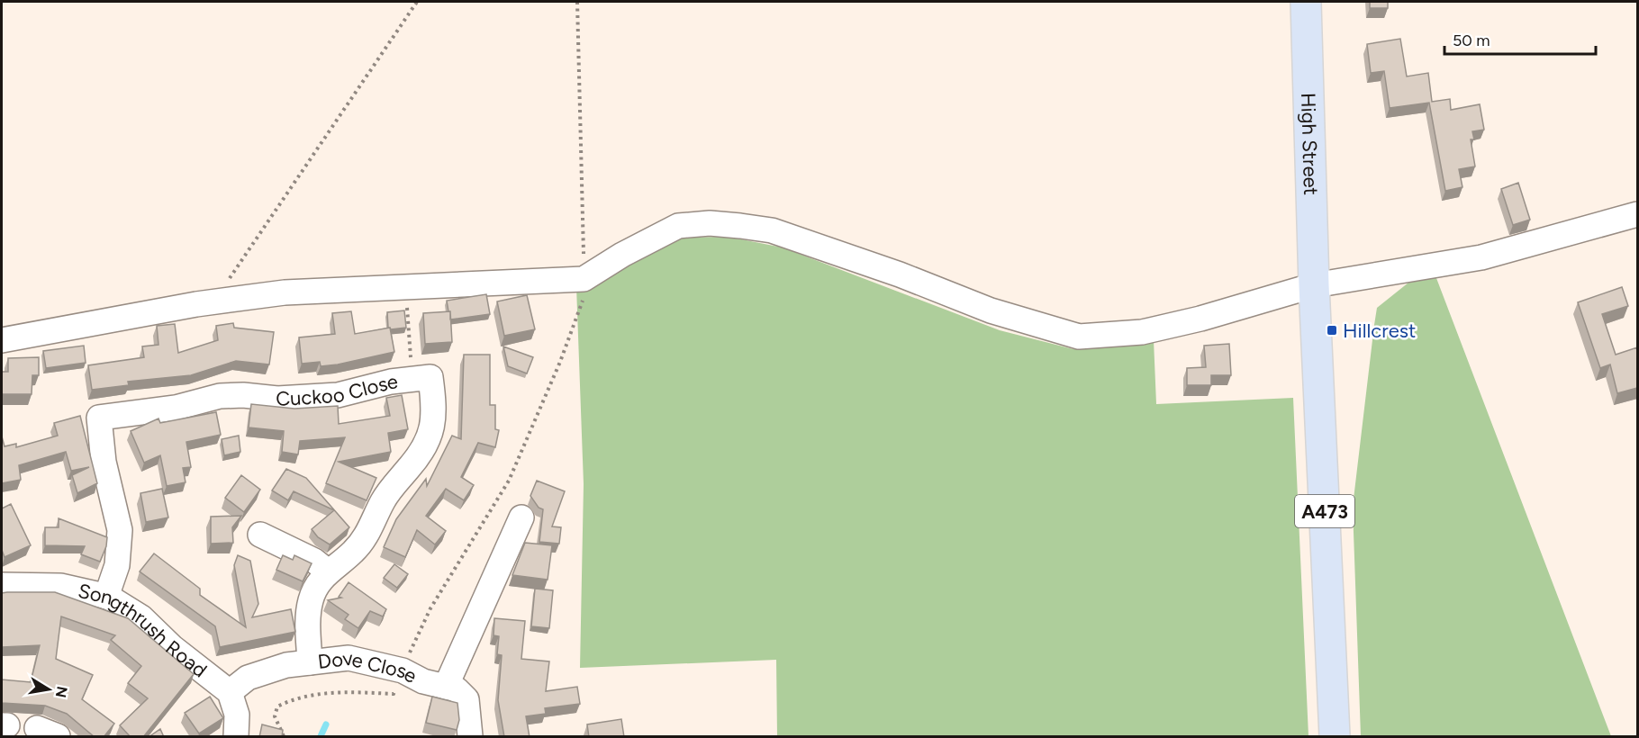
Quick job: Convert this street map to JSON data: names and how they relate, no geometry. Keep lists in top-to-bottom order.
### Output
{
  "streets": {
    "main road": ["High Street", "A473"],
    "street": ["Cuckoo Close", "Songthrush Road", "Dove Close"]
  },
  "crossings": [
    ["High Street", "A473"],
    ["Cuckoo Close", "Songthrush Road"],
    ["Cuckoo Close", "Dove Close"],
    ["Songthrush Road", "Dove Close"]
  ],
  "places": {
    "transit": ["Hillcrest"]
  },
  "scale_bar": "50 m",
  "north": "right"
}
